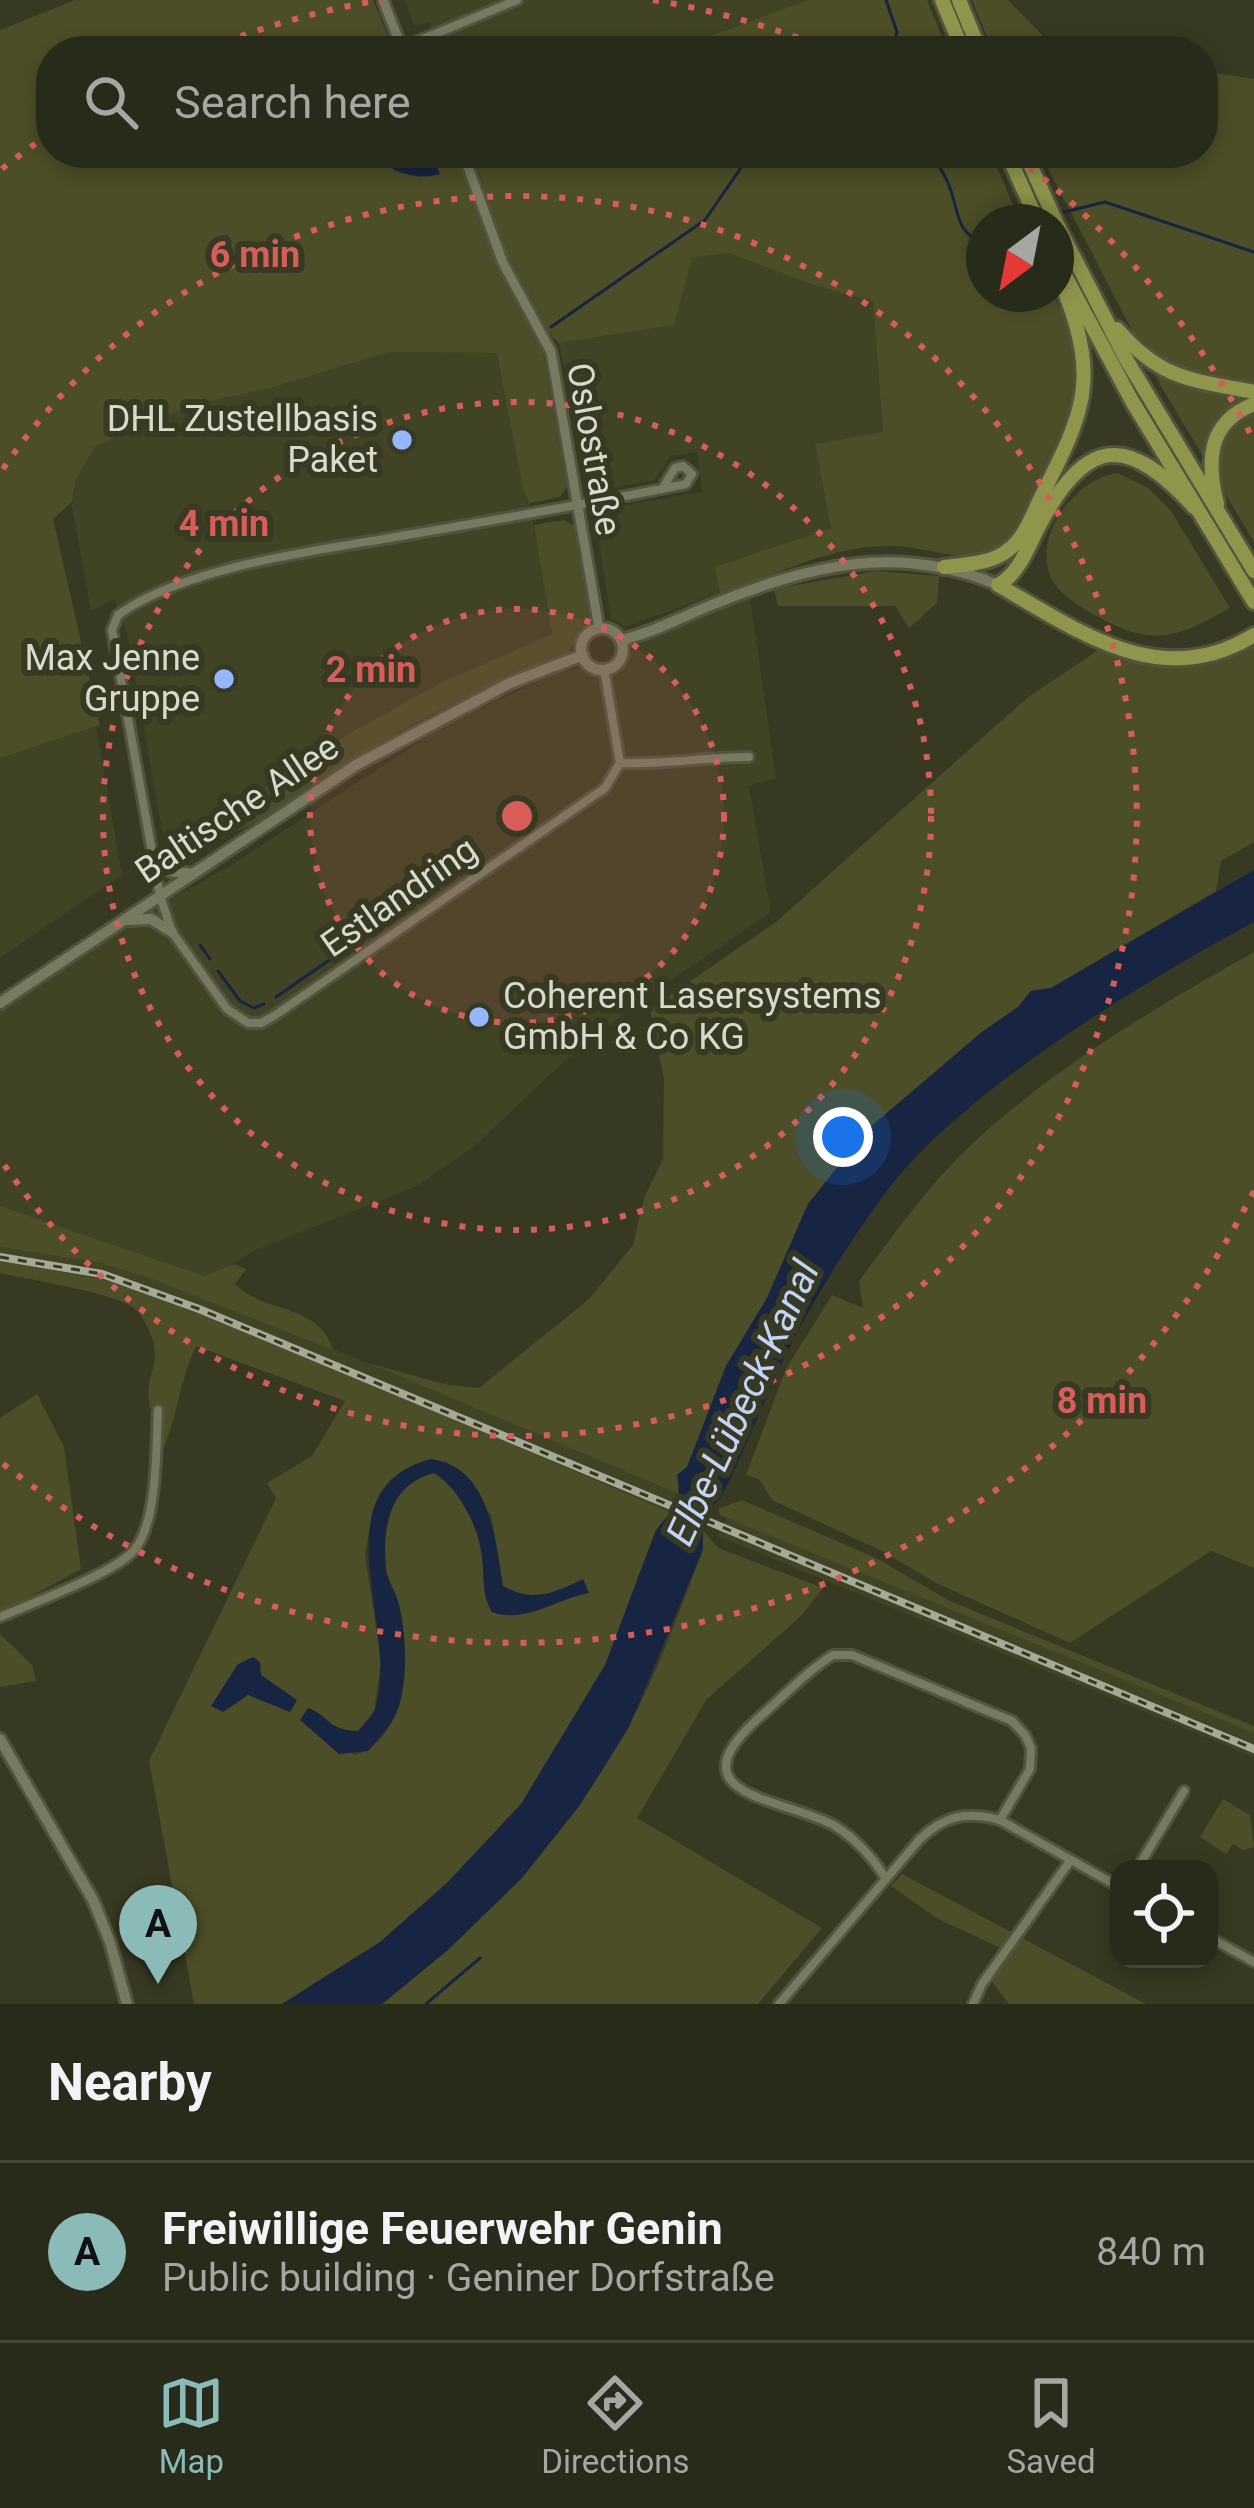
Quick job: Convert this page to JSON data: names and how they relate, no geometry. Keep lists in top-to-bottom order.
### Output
{
  "streets": {
    "main road": ["Baltische Allee"],
    "street": ["Oslostraße", "Estlandring"]
  },
  "crossings": [
    ["Oslostraße", "Baltische Allee"],
    ["Oslostraße", "Estlandring"],
    ["Baltische Allee", "Estlandring"]
  ],
  "water": ["Elbe-Lübeck-Kanal"],
  "places": ["DHL Zustellbasis Paket", "Max Jenne Gruppe", "Coherent Lasersystems GmbH & Co KG"],
  "north": "bottom left",
  "page": {
    "search": "Search here",
    "pins": "A",
    "heading": "Nearby",
    "list": [
      {
        "mark": "A",
        "name": "Freiwillige Feuerwehr Genin",
        "note": "Public building · Geniner Dorfstraße",
        "value": "840 m"
      }
    ],
    "nav": ["Map", "Directions", "Saved"]
  },
  "rings": [
    "6 min",
    "4 min",
    "2 min",
    "8 min"
  ]
}
